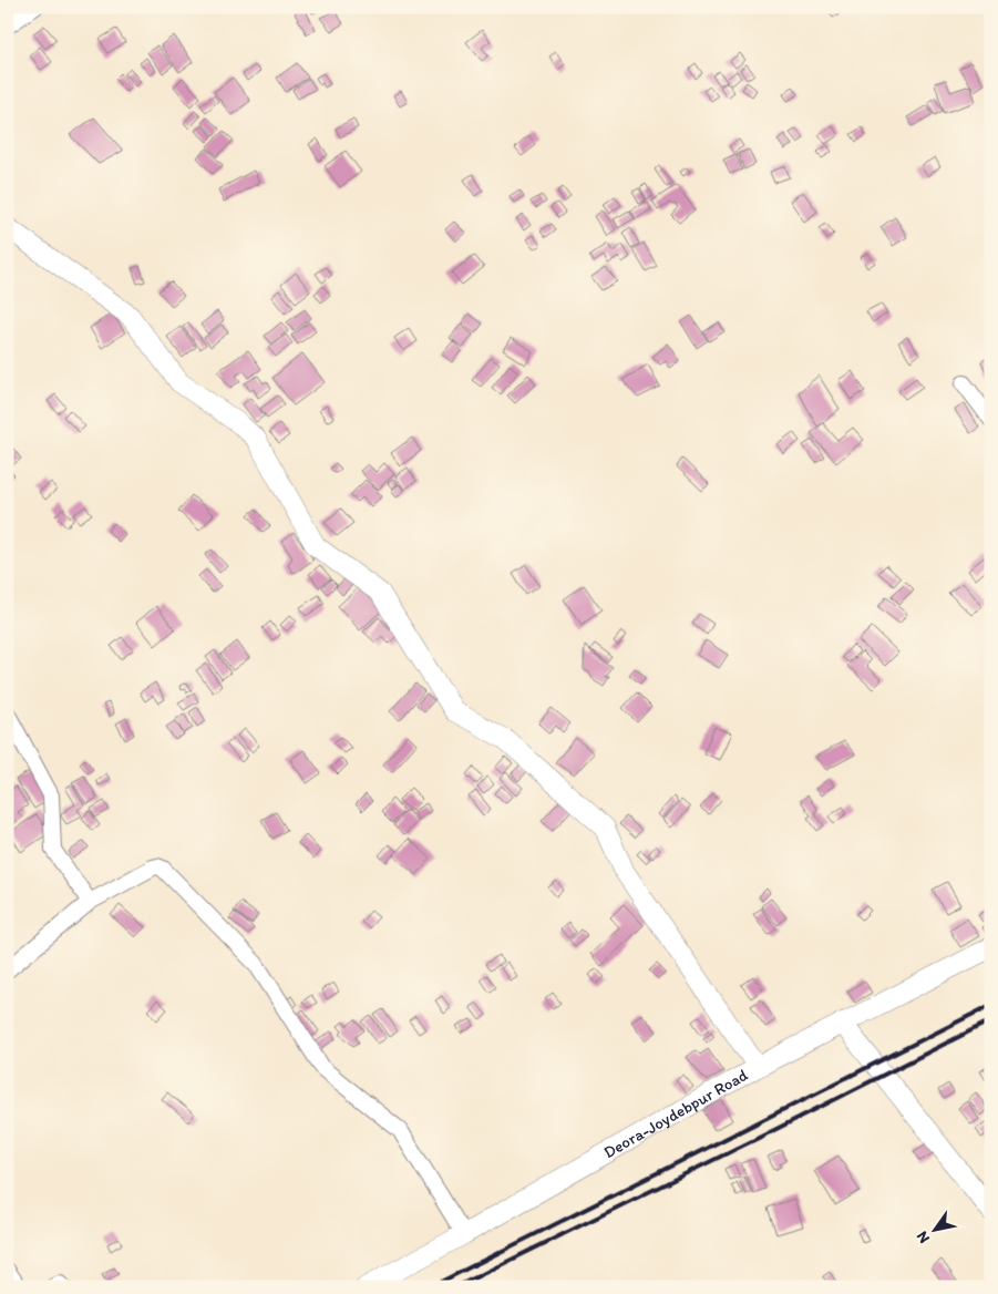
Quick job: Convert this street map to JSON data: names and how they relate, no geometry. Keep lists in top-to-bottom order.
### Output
{
  "streets": {
    "street": ["Deora-Joydebpur Road"]
  },
  "north": "bottom left"
}
